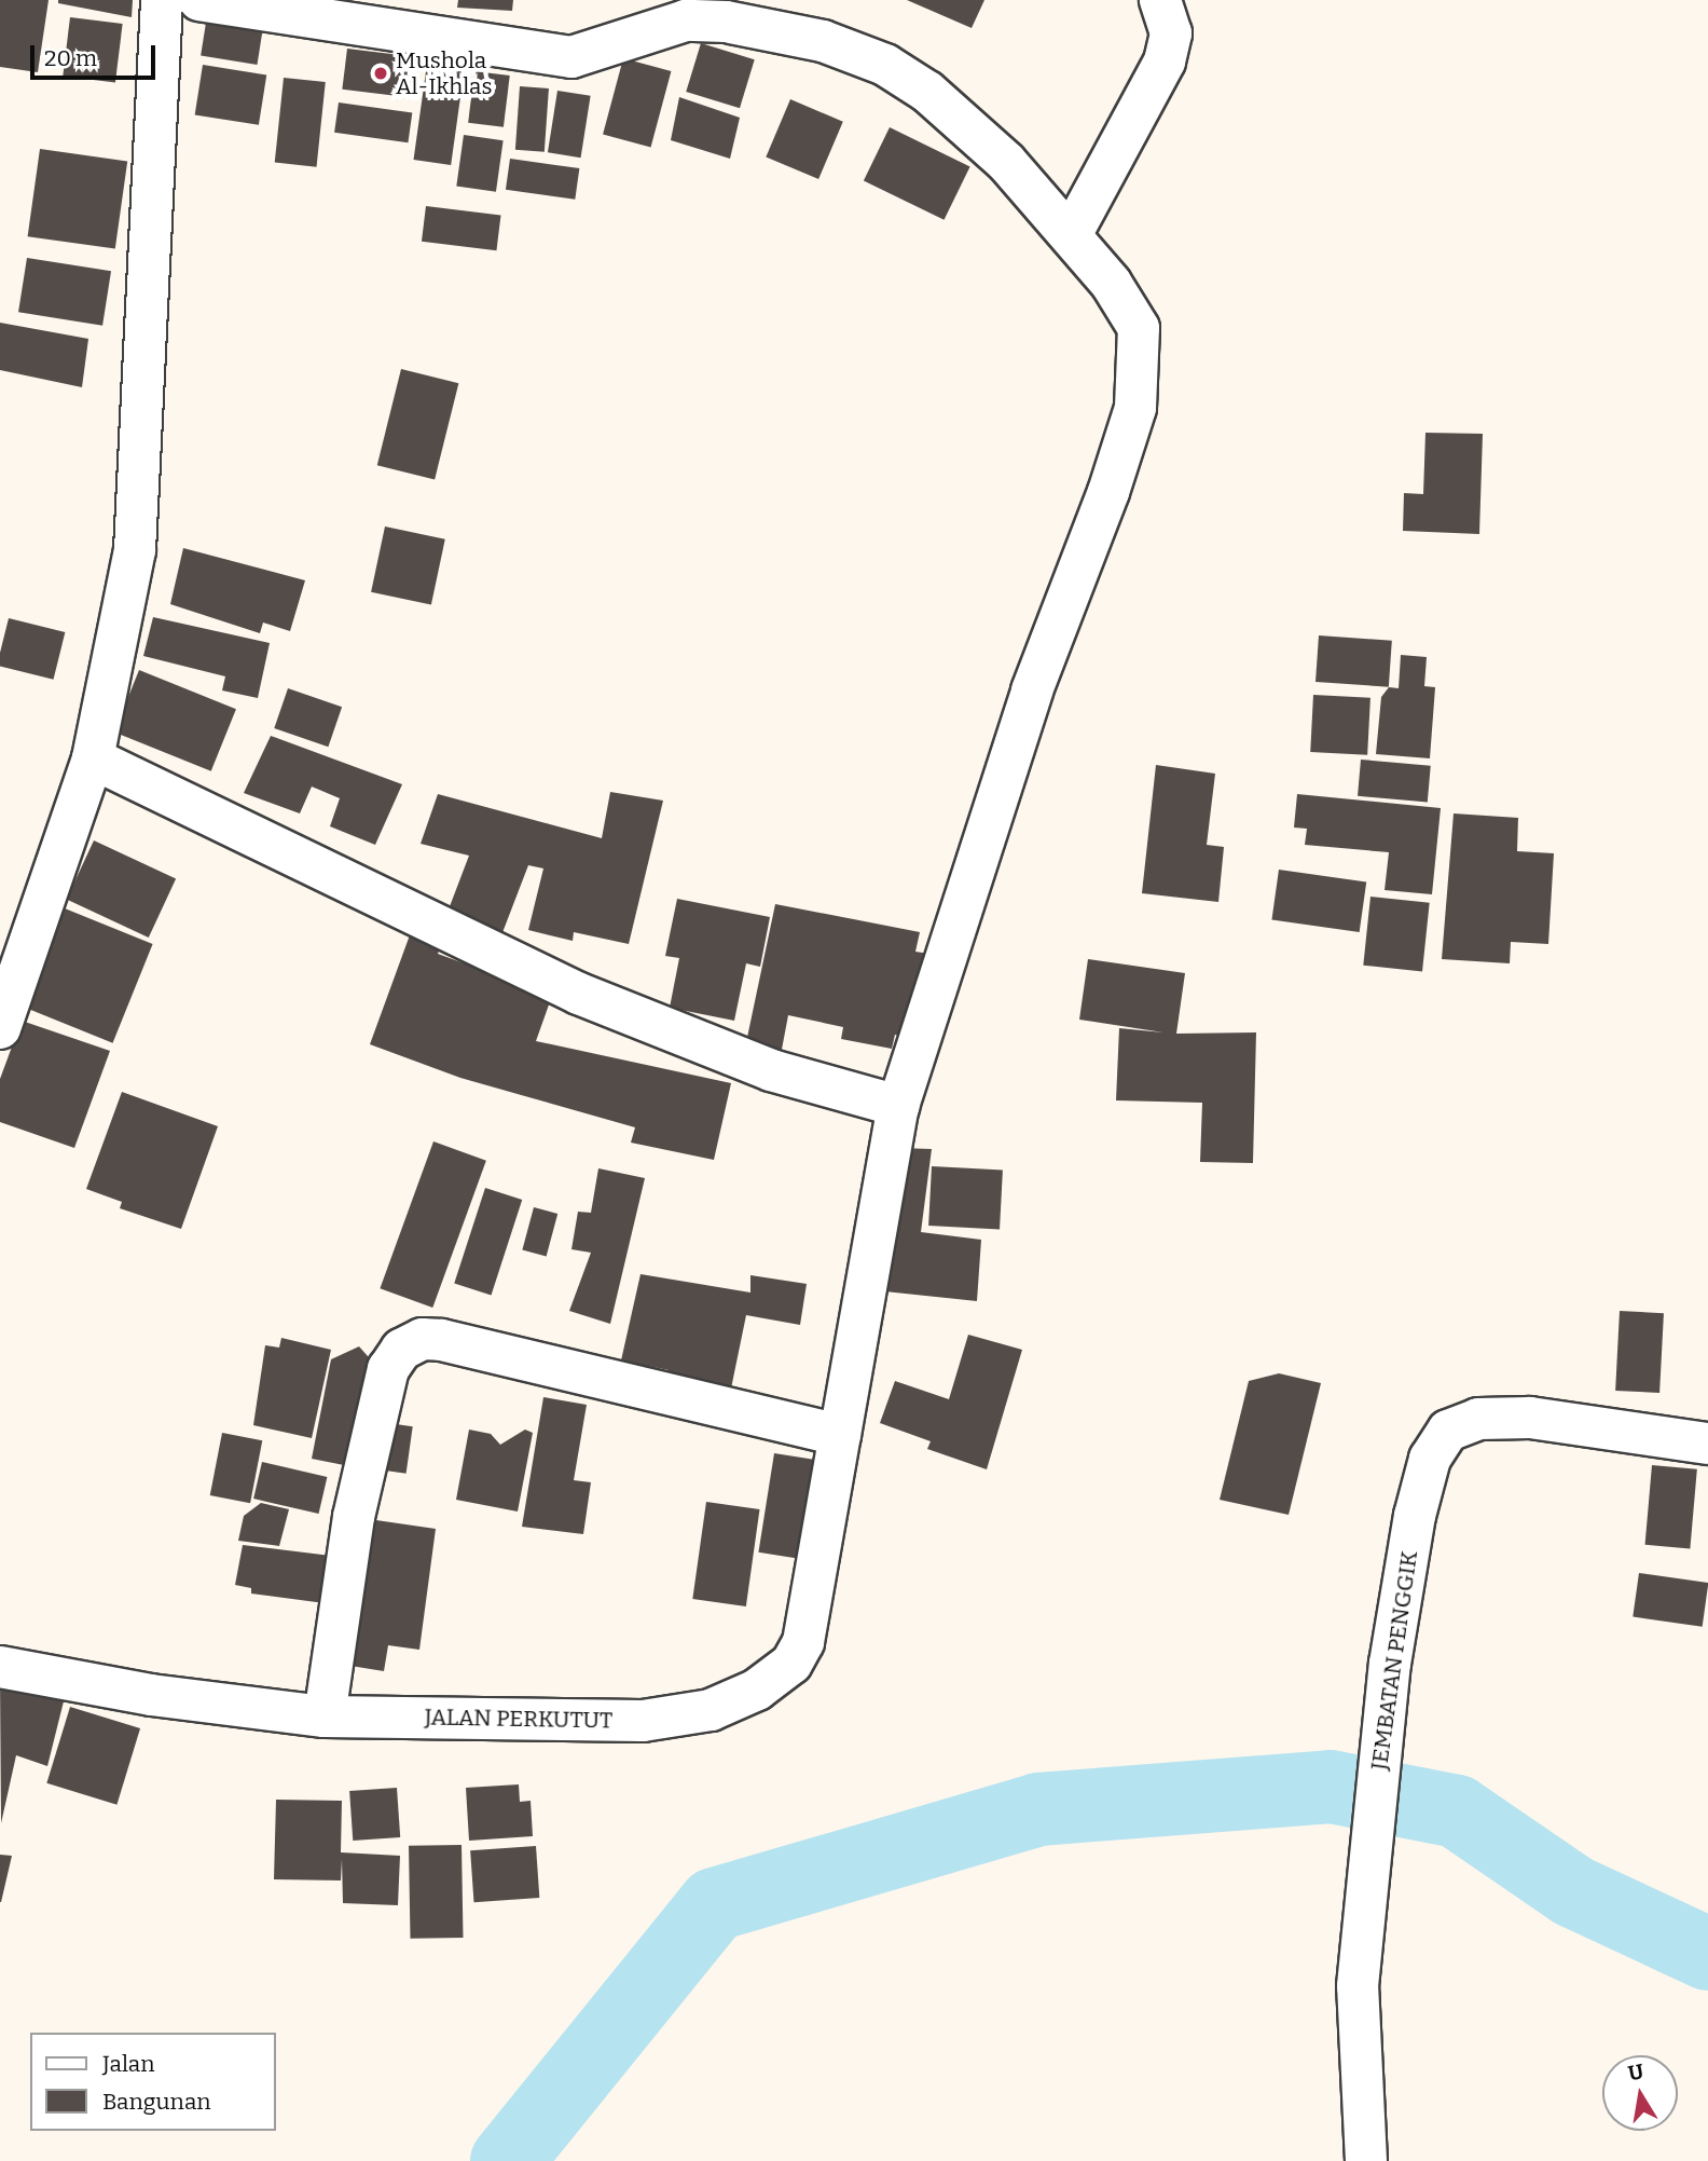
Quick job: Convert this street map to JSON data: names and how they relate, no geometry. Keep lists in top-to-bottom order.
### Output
{
  "streets": {
    "street": ["JEMBATAN PENGGIK", "JALAN PERKUTUT"]
  },
  "places": ["Mushola Al-Ikhlas"],
  "legend": ["Jalan", "Bangunan"],
  "scale_bar": "20 m",
  "north": "top"
}
